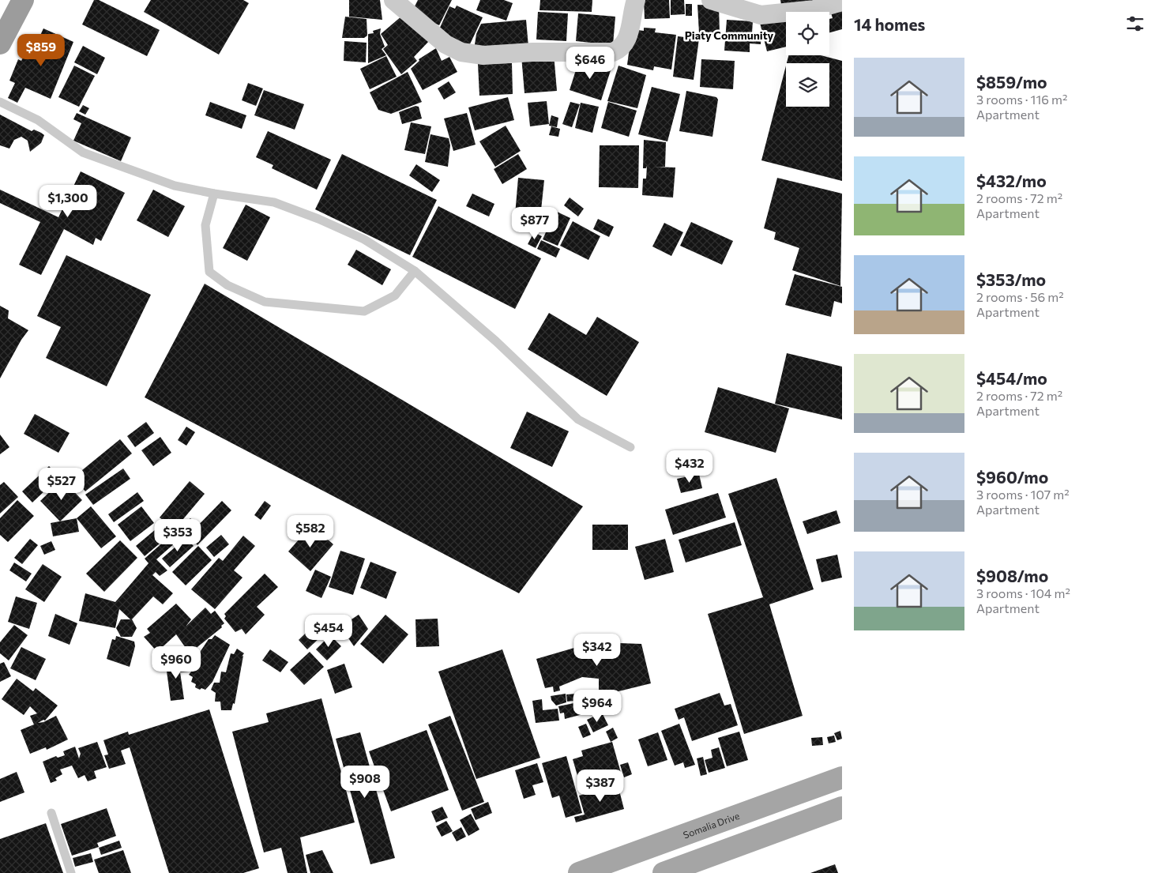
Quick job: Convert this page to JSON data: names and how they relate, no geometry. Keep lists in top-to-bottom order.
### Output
{
  "streets": {
    "main road": ["Somalia Drive"]
  },
  "districts": ["Piaty Community"],
  "page": {
    "heading": "14 homes",
    "price": [
      "$859",
      "$646",
      "$1,300",
      "$877",
      "$432",
      "$527",
      "$582",
      "$353",
      "$454",
      "$342",
      "$960",
      "$964",
      "$908",
      "$387"
    ],
    "list": [
      {
        "name": "$859/mo",
        "note": "3 rooms · 116 m² · Apartment"
      },
      {
        "name": "$432/mo",
        "note": "2 rooms · 72 m² · Apartment"
      },
      {
        "name": "$353/mo",
        "note": "2 rooms · 56 m² · Apartment"
      },
      {
        "name": "$454/mo",
        "note": "2 rooms · 72 m² · Apartment"
      },
      {
        "name": "$960/mo",
        "note": "3 rooms · 107 m² · Apartment"
      },
      {
        "name": "$908/mo",
        "note": "3 rooms · 104 m² · Apartment"
      }
    ]
  }
}
